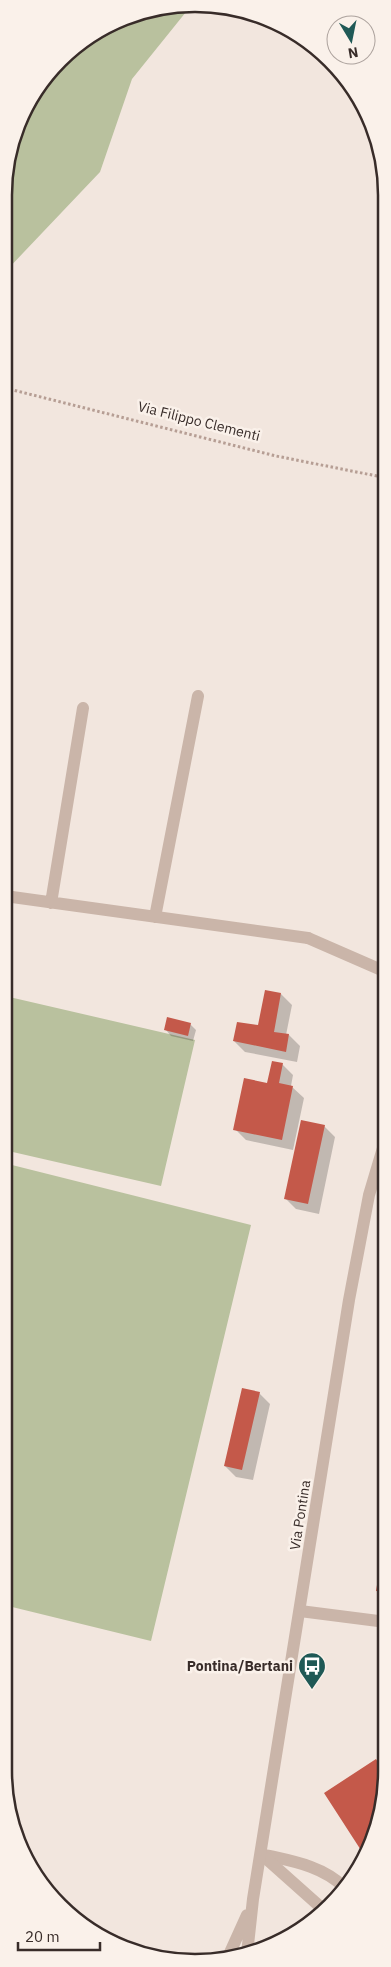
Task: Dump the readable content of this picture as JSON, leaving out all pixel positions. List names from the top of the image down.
{
  "streets": {
    "street": ["Via Pontina"],
    "path": ["Via Filippo Clementi"]
  },
  "places": {
    "bus stop": ["Pontina/Bertani"]
  },
  "scale_bar": "20 m",
  "north": "bottom"
}
